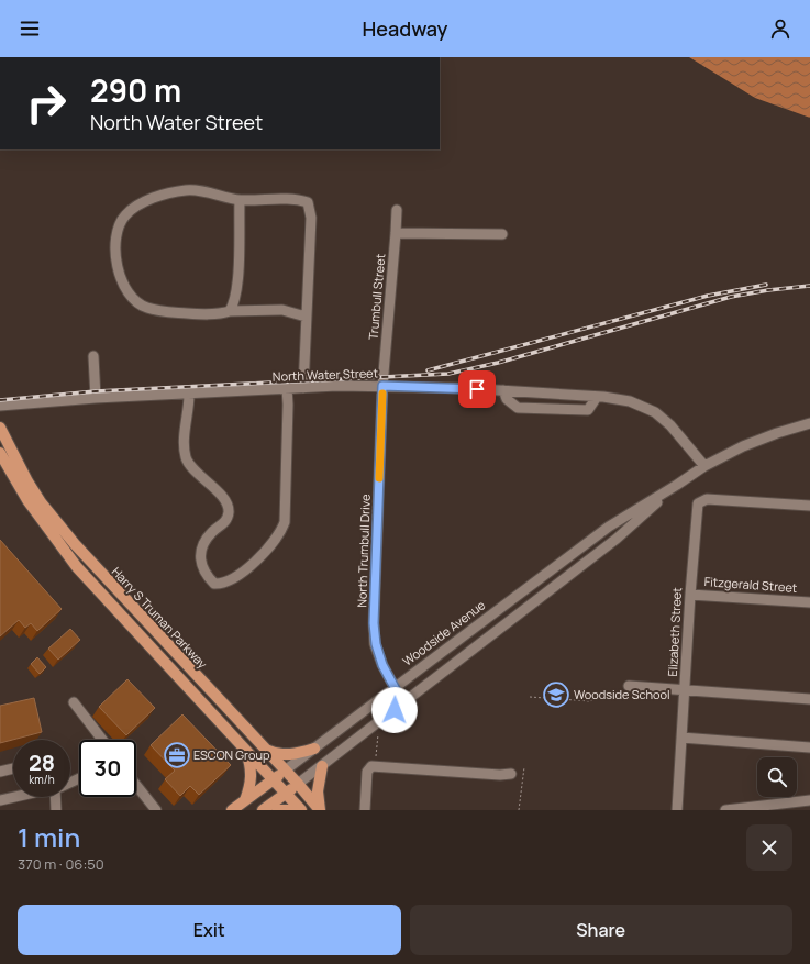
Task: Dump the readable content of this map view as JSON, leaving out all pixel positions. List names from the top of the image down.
{
  "streets": {
    "main road": ["Harry S Truman Parkway", "Woodside Avenue"],
    "street": [
      "Trumbull Street",
      "North Water Street",
      "North Trumbull Drive",
      "Fitzgerald Street",
      "Elizabeth Street"
    ]
  },
  "crossings": [
    ["Trumbull Street", "North Water Street"],
    ["Trumbull Street", "North Trumbull Drive"],
    ["North Water Street", "North Trumbull Drive"],
    ["North Water Street", "Woodside Avenue"],
    ["North Trumbull Drive", "Woodside Avenue"],
    ["Fitzgerald Street", "Elizabeth Street"],
    ["Harry S Truman Parkway", "Woodside Avenue"]
  ],
  "places": {
    "school or university": ["Woodside School"],
    "office": ["ESCON Group"]
  },
  "page": {
    "header": "Headway",
    "turn": ["290 m", "North Water Street"],
    "speed": "28 km/h",
    "limit": "30",
    "heading": ["1 min", "370 m · 06:50"],
    "buttons": ["Exit", "Share"]
  }
}
